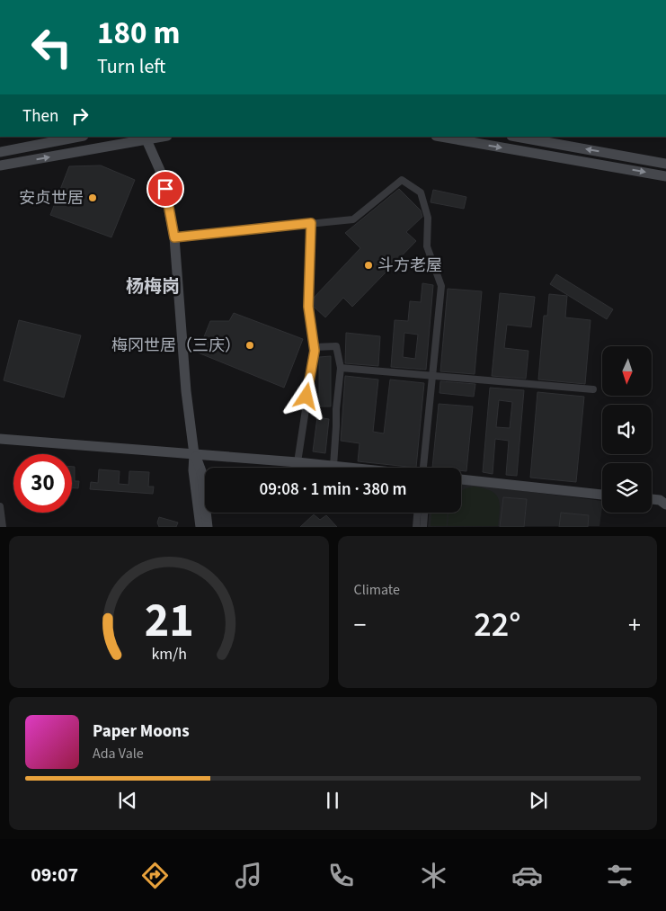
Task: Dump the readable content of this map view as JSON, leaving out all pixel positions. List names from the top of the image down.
{
  "districts": ["杨梅岗"],
  "places": ["安贞世居", "斗方老屋", "梅冈世居（三庆）"],
  "north": "bottom",
  "page": {
    "turn": ["180 m", "Turn left"],
    "then": "Then",
    "limit": "30",
    "trip": "09:08 · 1 min · 380 m",
    "tile": "Climate",
    "heat": ["−", "22°", "+"],
    "song": ["Paper Moons", "Ada Vale"],
    "tabs": "09:07",
    "gauge": ["21", "km/h"]
  }
}
